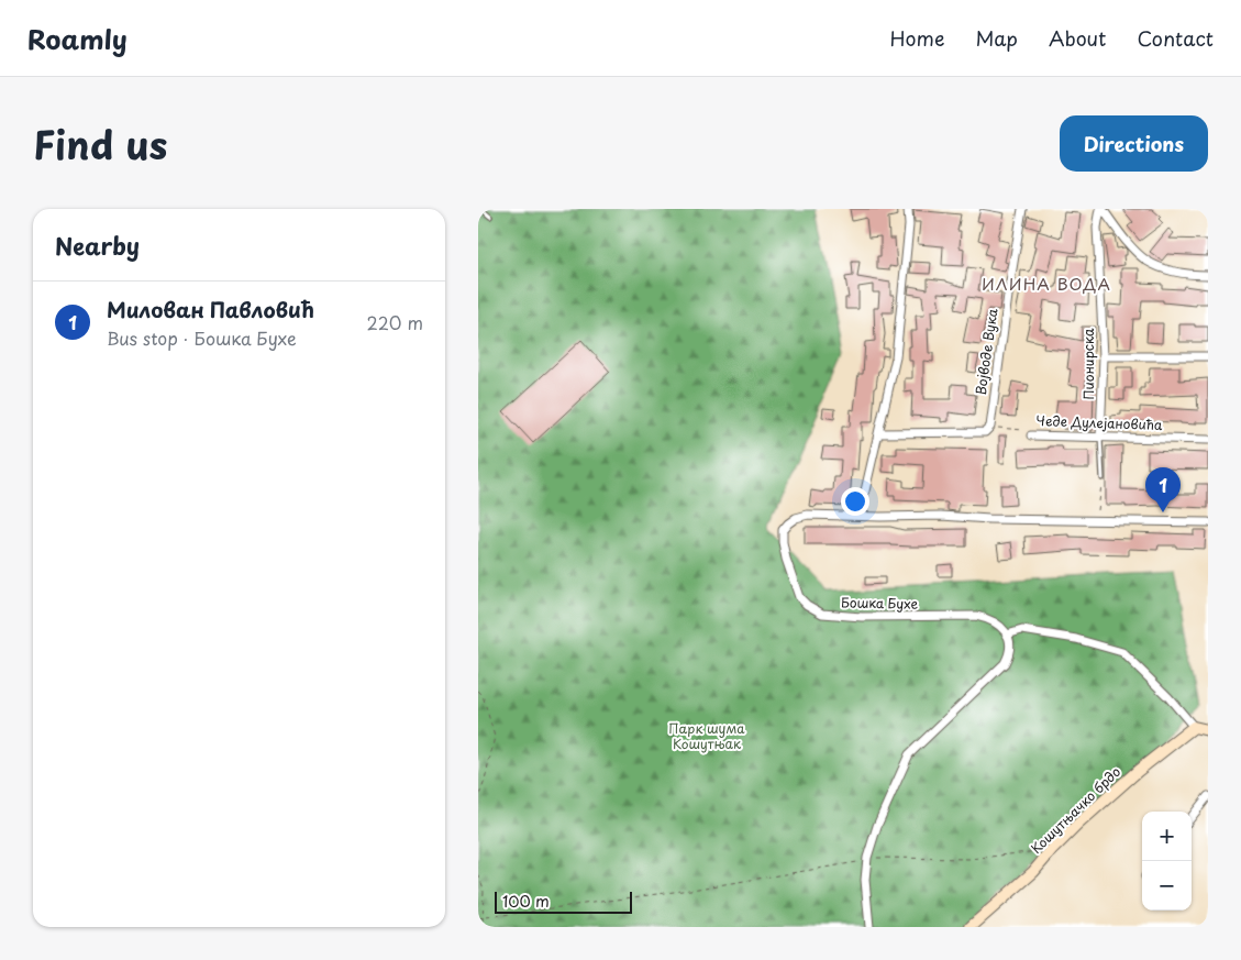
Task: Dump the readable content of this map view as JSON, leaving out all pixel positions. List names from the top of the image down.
{
  "streets": {
    "street": [
      "Војводе Вука",
      "Пионирска",
      "Чеде Дулејановића",
      "Бошка Бухе",
      "Кошутњачко брдо"
    ]
  },
  "crossings": [
    ["Војводе Вука", "Чеде Дулејановића"],
    ["Пионирска", "Чеде Дулејановића"]
  ],
  "districts": ["ИЛИНА ВОДА"],
  "parks": ["Парк шума Кошутњак"],
  "scale_bar": "100 m",
  "page": {
    "header": "Roamly",
    "nav": [
      "Home",
      "Map",
      "About",
      "Contact"
    ],
    "title": "Find us",
    "buttons": "Directions",
    "heading": "Nearby",
    "list": [
      {
        "mark": "1",
        "name": "Милован Павловић",
        "note": "Bus stop · Бошка Бухе",
        "value": "220 m"
      }
    ],
    "pins": "1",
    "map_buttons": ["+", "−"],
    "scale": "100 m"
  }
}
